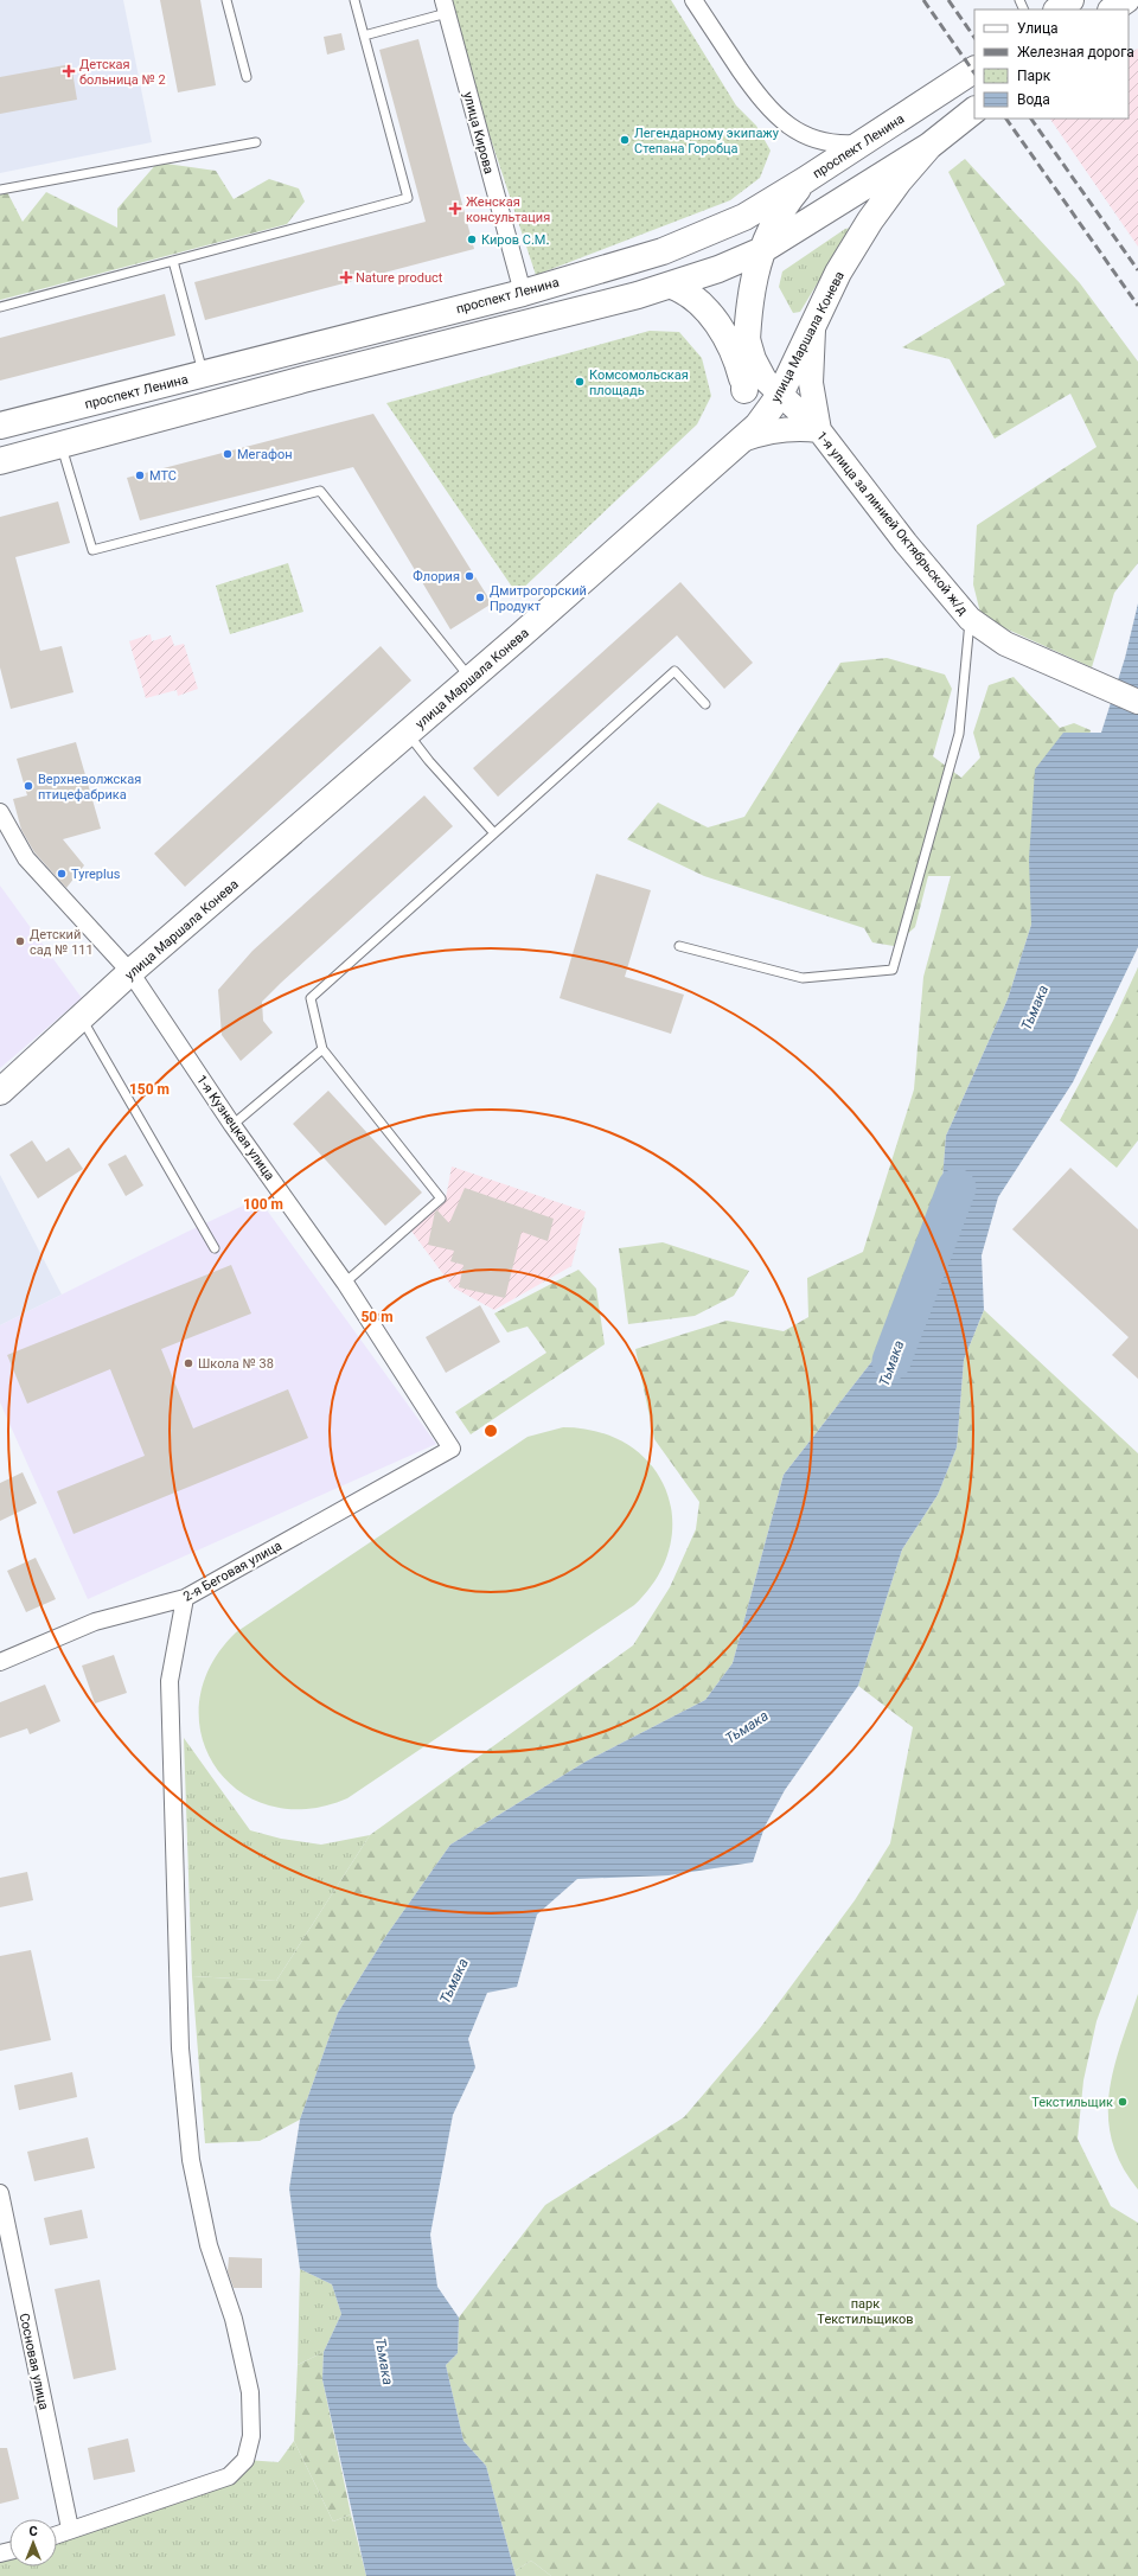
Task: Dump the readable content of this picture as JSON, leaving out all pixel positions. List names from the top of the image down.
{
  "streets": {
    "main road": ["проспект Ленина", "улица Маршала Конева", "1-я улица за линией Октябрьской ж/д"],
    "street": [
      "улица Кирова",
      "1-я Кузнецкая улица",
      "2-я Беговая улица",
      "Сосновая улица"
    ]
  },
  "crossings": [
    ["улица Кирова", "проспект Ленина"],
    ["улица Маршала Конева", "1-я улица за линией Октябрьской ж/д"],
    ["улица Маршала Конева", "1-я Кузнецкая улица"],
    ["1-я Кузнецкая улица", "2-я Беговая улица"]
  ],
  "water": ["Тьмака"],
  "parks": ["парк Текстильщиков"],
  "places": {
    "health": ["Детская больница № 2", "Женская консультация", "Nature product"],
    "other": [
      "Легендарному экипажу Степана Горобца",
      "Киров С.М.",
      "Комсомольская площадь",
      "Мегафон",
      "МТС",
      "Флория",
      "Дмитрогорский Продукт",
      "Верхневолжская птицефабрика",
      "Tyreplus",
      "Детский сад № 111",
      "Школа № 38",
      "Текстильщик"
    ]
  },
  "legend": [
    "Улица",
    "Железная дорога",
    "Парк",
    "Вода"
  ],
  "north": "top",
  "rings": ["150 m", "100 m", "50 m"]
}
